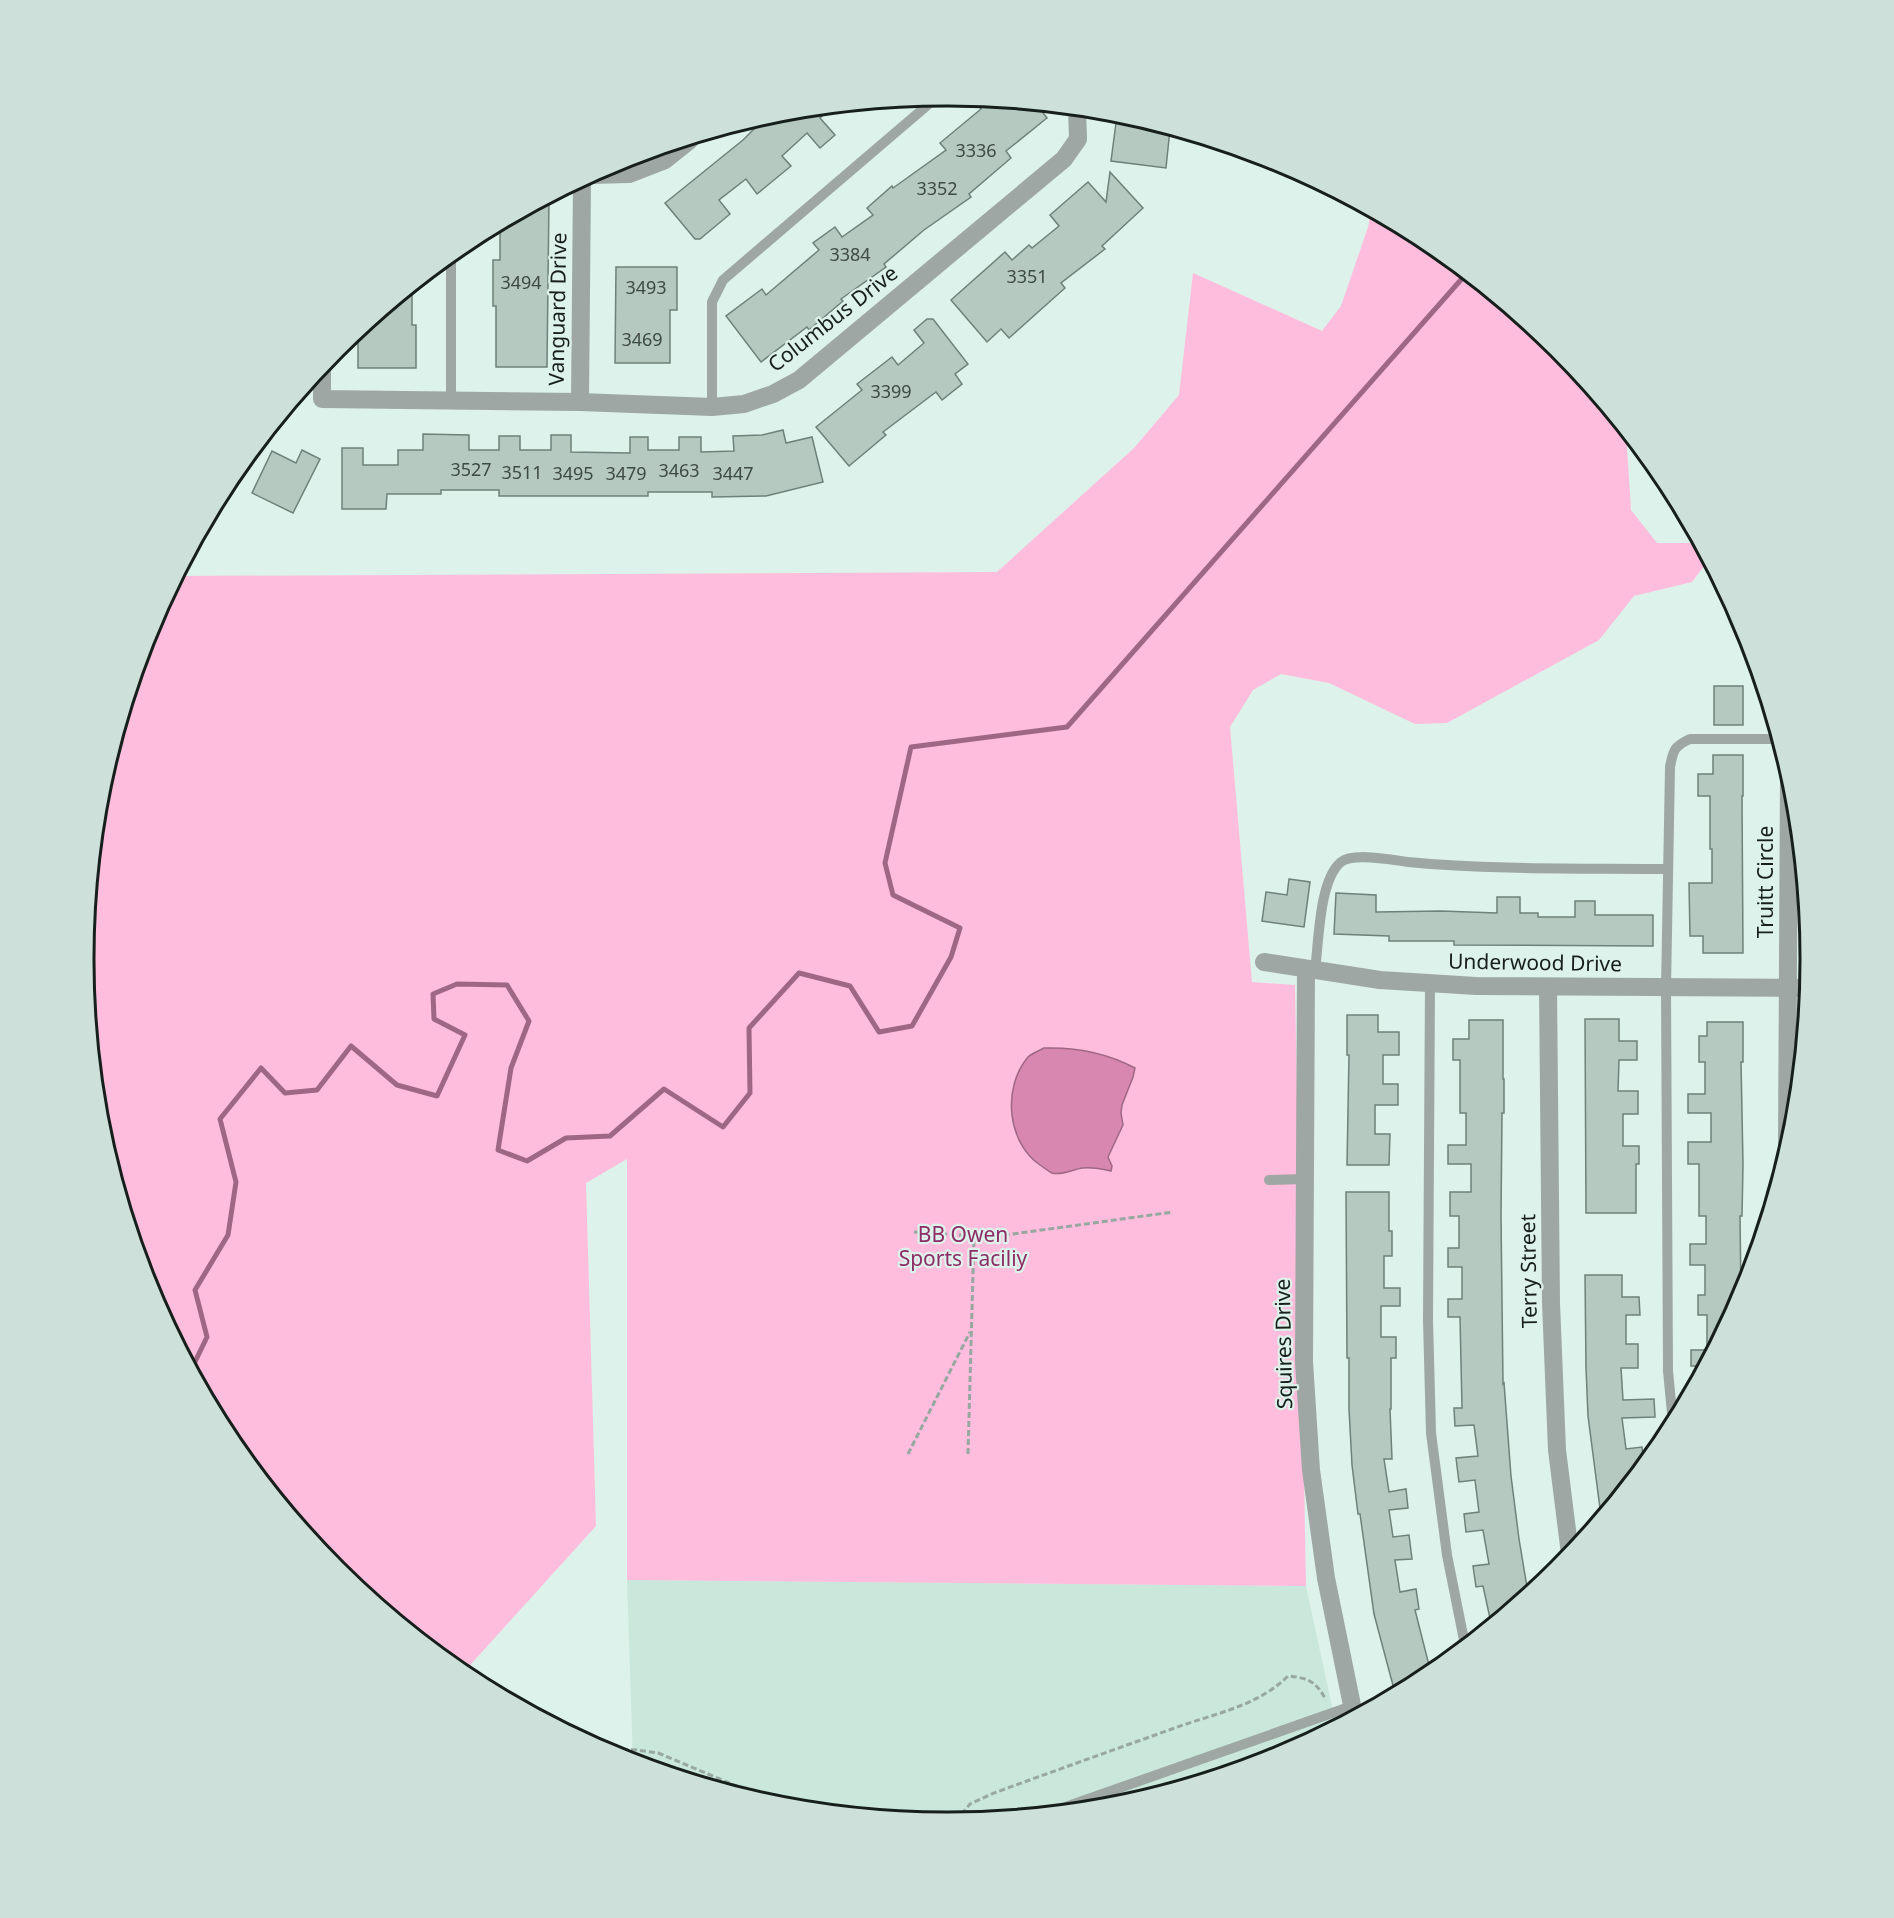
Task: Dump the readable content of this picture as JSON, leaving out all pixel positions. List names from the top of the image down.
{
  "streets": {
    "street": [
      "Vanguard Drive",
      "Columbus Drive",
      "Truitt Circle",
      "Underwood Drive",
      "Terry Street",
      "Squires Drive"
    ]
  },
  "crossings": [
    ["Vanguard Drive", "Columbus Drive"],
    ["Truitt Circle", "Underwood Drive"],
    ["Underwood Drive", "Terry Street"],
    ["Underwood Drive", "Squires Drive"]
  ],
  "parks": ["BB Owen Sports Faciliy"],
  "house_numbers": [
    "3336",
    "3352",
    "3384",
    "3351",
    "3494",
    "3493",
    "3469",
    "3399",
    "3527",
    "3463",
    "3511",
    "3495",
    "3479",
    "3447"
  ]
}
